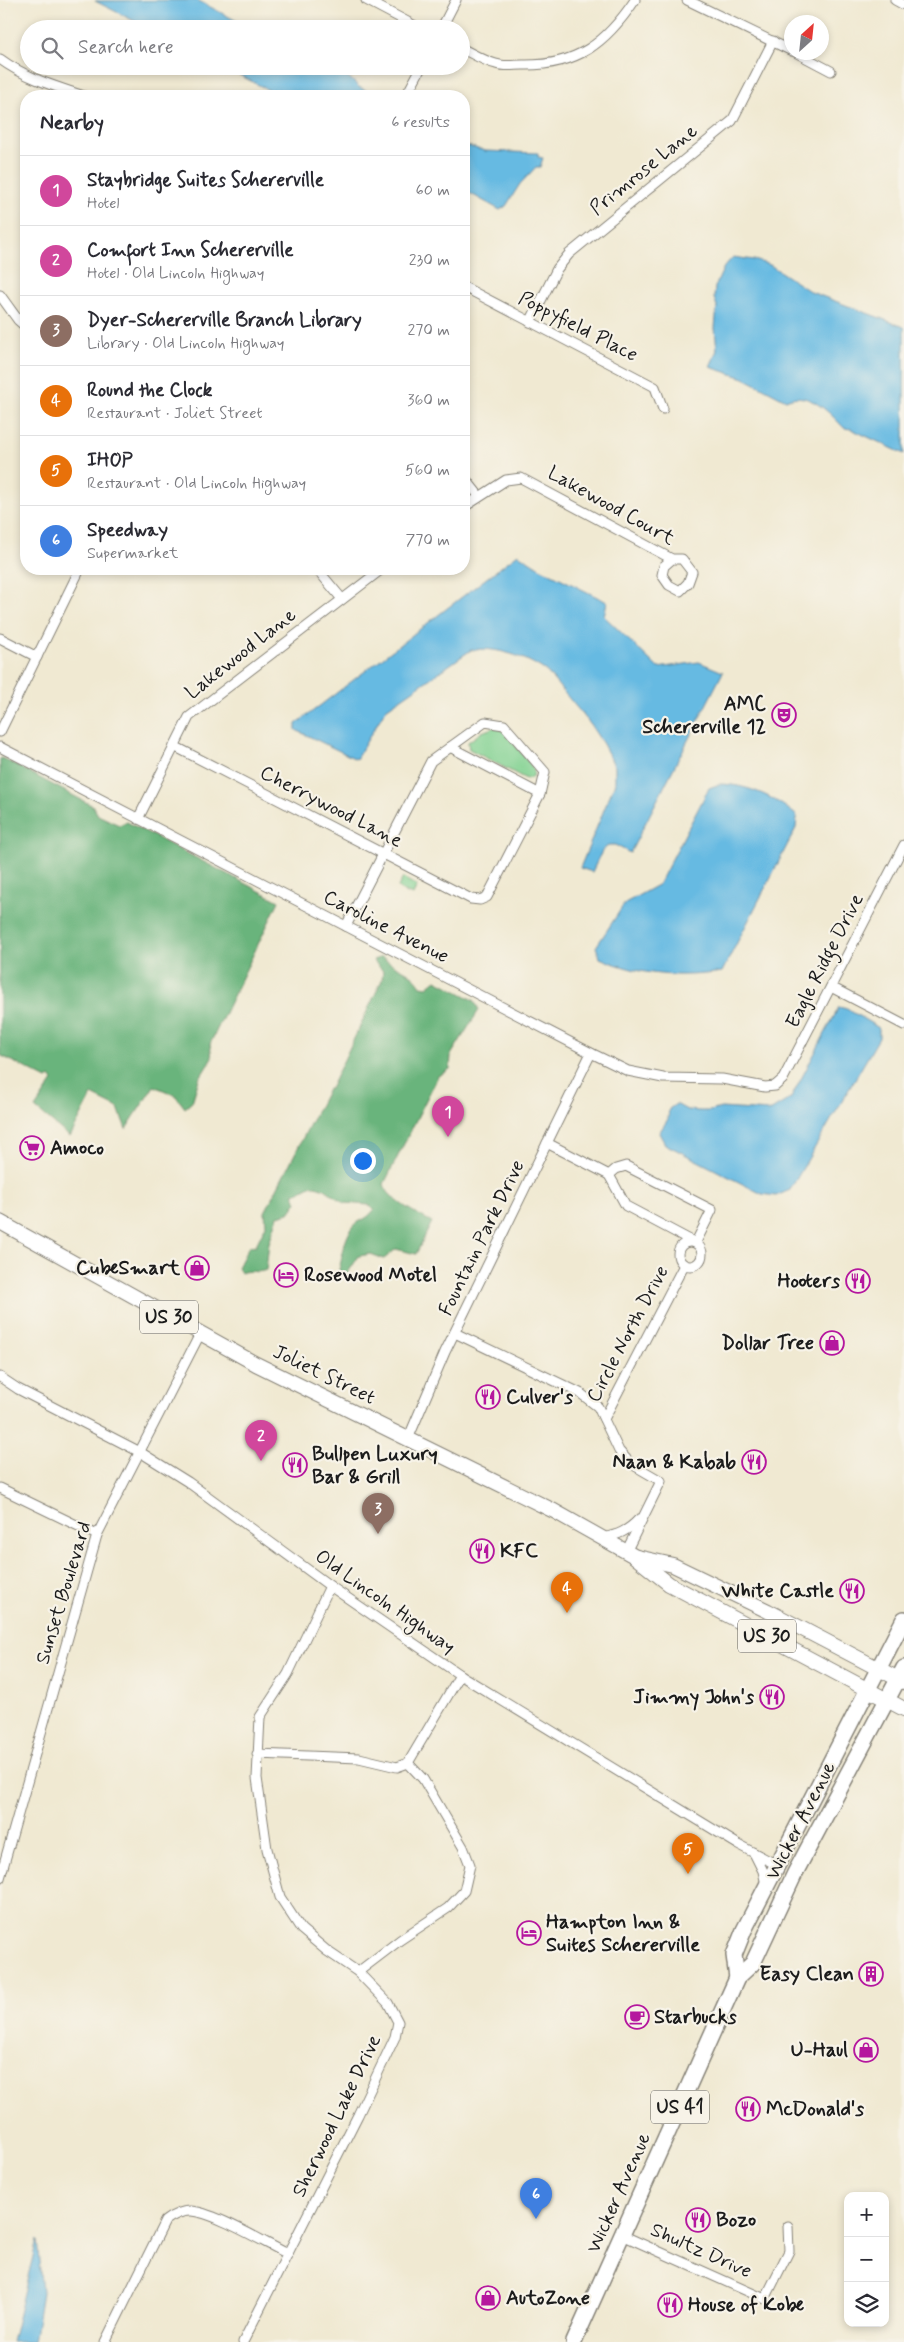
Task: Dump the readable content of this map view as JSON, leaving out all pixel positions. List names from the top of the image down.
{
  "streets": {
    "highway": ["Wicker Avenue", "US 41"],
    "main road": ["US 30", "Joliet Street"],
    "street": [
      "Primrose Lane",
      "Poppyfield Place",
      "Lakewood Court",
      "Lakewood Lane",
      "Cherrywood Lane",
      "Caroline Avenue",
      "Eagle Ridge Drive",
      "Fountain Park Drive",
      "Circle North Drive",
      "Sunset Boulevard",
      "Old Lincoln Highway",
      "Sherwood Lake Drive",
      "Shultz Drive"
    ]
  },
  "crossings": [
    ["Primrose Lane", "Poppyfield Place"],
    ["Lakewood Lane", "Cherrywood Lane"],
    ["Lakewood Lane", "Caroline Avenue"],
    ["Caroline Avenue", "Eagle Ridge Drive"],
    ["Caroline Avenue", "Fountain Park Drive"],
    ["Fountain Park Drive", "Joliet Street"],
    ["US 30", "Joliet Street"],
    ["US 30", "Wicker Avenue"],
    ["US 30", "US 41"],
    ["Joliet Street", "Sunset Boulevard"],
    ["Sunset Boulevard", "Old Lincoln Highway"],
    ["Old Lincoln Highway", "Wicker Avenue"],
    ["Old Lincoln Highway", "Sherwood Lake Drive"],
    ["Wicker Avenue", "US 41"],
    ["Wicker Avenue", "Shultz Drive"]
  ],
  "places": {
    "theatre": ["AMC Schererville 12"],
    "supermarket": ["Amoco"],
    "shop": [
      "CubeSmart",
      "Dollar Tree",
      "U-Haul",
      "AutoZone"
    ],
    "hotel": ["Rosewood Motel", "Hampton Inn & Suites Schererville"],
    "restaurant": [
      "Hooters",
      "Culver's",
      "Naan & Kabab",
      "Bullpen Luxury Bar & Grill",
      "KFC",
      "White Castle",
      "Jimmy John's",
      "McDonald's",
      "Bozo",
      "House of Kobe"
    ],
    "building": ["Easy Clean"],
    "cafe": ["Starbucks"]
  },
  "north": "top right",
  "page": {
    "search": "Search here",
    "heading": ["Nearby", "6 results"],
    "list": [
      {
        "mark": "1",
        "name": "Staybridge Suites Schererville",
        "note": "Hotel",
        "value": "60 m"
      },
      {
        "mark": "2",
        "name": "Comfort Inn Schererville",
        "note": "Hotel · Old Lincoln Highway",
        "value": "230 m"
      },
      {
        "mark": "3",
        "name": "Dyer-Schererville Branch Library",
        "note": "Library · Old Lincoln Highway",
        "value": "270 m"
      },
      {
        "mark": "4",
        "name": "Round the Clock",
        "note": "Restaurant · Joliet Street",
        "value": "360 m"
      },
      {
        "mark": "5",
        "name": "IHOP",
        "note": "Restaurant · Old Lincoln Highway",
        "value": "560 m"
      },
      {
        "mark": "6",
        "name": "Speedway",
        "note": "Supermarket",
        "value": "770 m"
      }
    ],
    "pins": [
      "1",
      "2",
      "3",
      "4",
      "5",
      "6"
    ],
    "map_buttons": ["+", "−"]
  }
}
